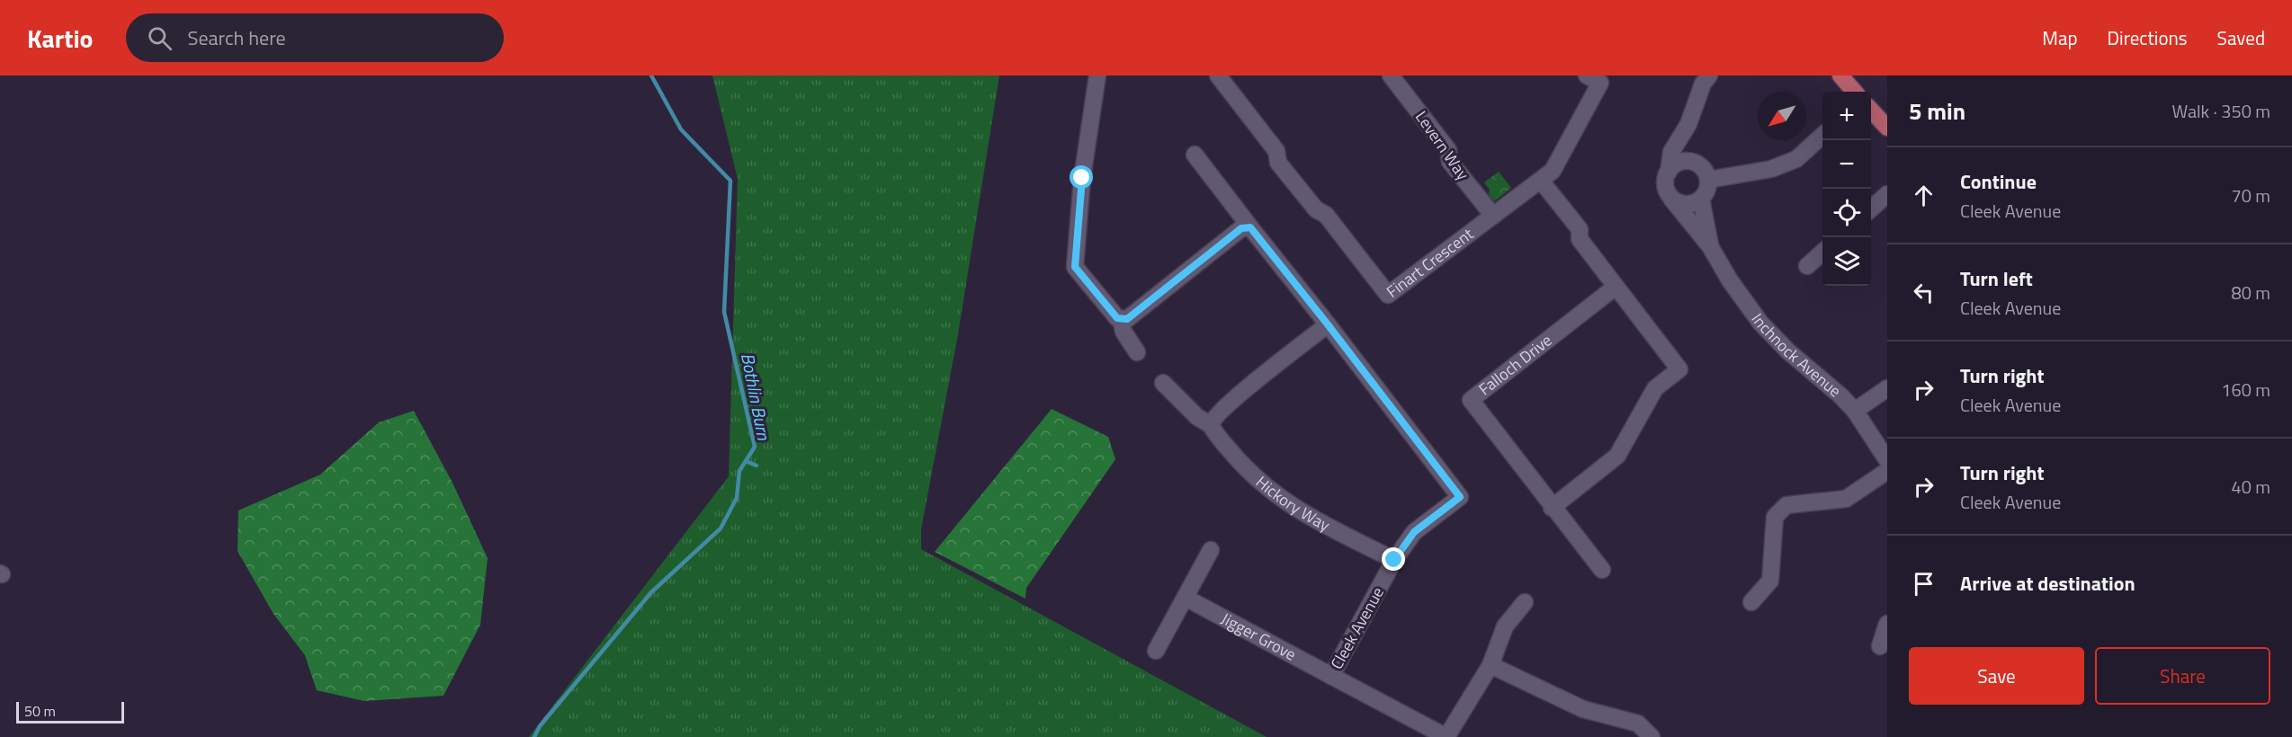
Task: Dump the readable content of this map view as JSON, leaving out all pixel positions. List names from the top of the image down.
{
  "streets": {
    "street": [
      "Levern Way",
      "Finart Crescent",
      "Inchnock Avenue",
      "Falloch Drive",
      "Hickory Way",
      "Cleek Avenue",
      "Jigger Grove"
    ]
  },
  "crossings": [
    ["Levern Way", "Finart Crescent"],
    ["Hickory Way", "Cleek Avenue"],
    ["Cleek Avenue", "Jigger Grove"]
  ],
  "water": ["Bothlin Burn"],
  "scale_bar": "50 m",
  "north": "bottom left",
  "page": {
    "header": "Kartio",
    "search": "Search here",
    "nav": ["Map", "Directions", "Saved"],
    "heading": ["5 min", "Walk · 350 m"],
    "map_buttons": ["+", "−"],
    "list": [
      ["Continue", "Cleek Avenue", "70 m"],
      ["Turn left", "Cleek Avenue", "80 m"],
      ["Turn right", "Cleek Avenue", "160 m"],
      ["Turn right", "Cleek Avenue", "40 m"],
      "Arrive at destination"
    ],
    "buttons": ["Save", "Share"],
    "scale": "50 m"
  }
}
